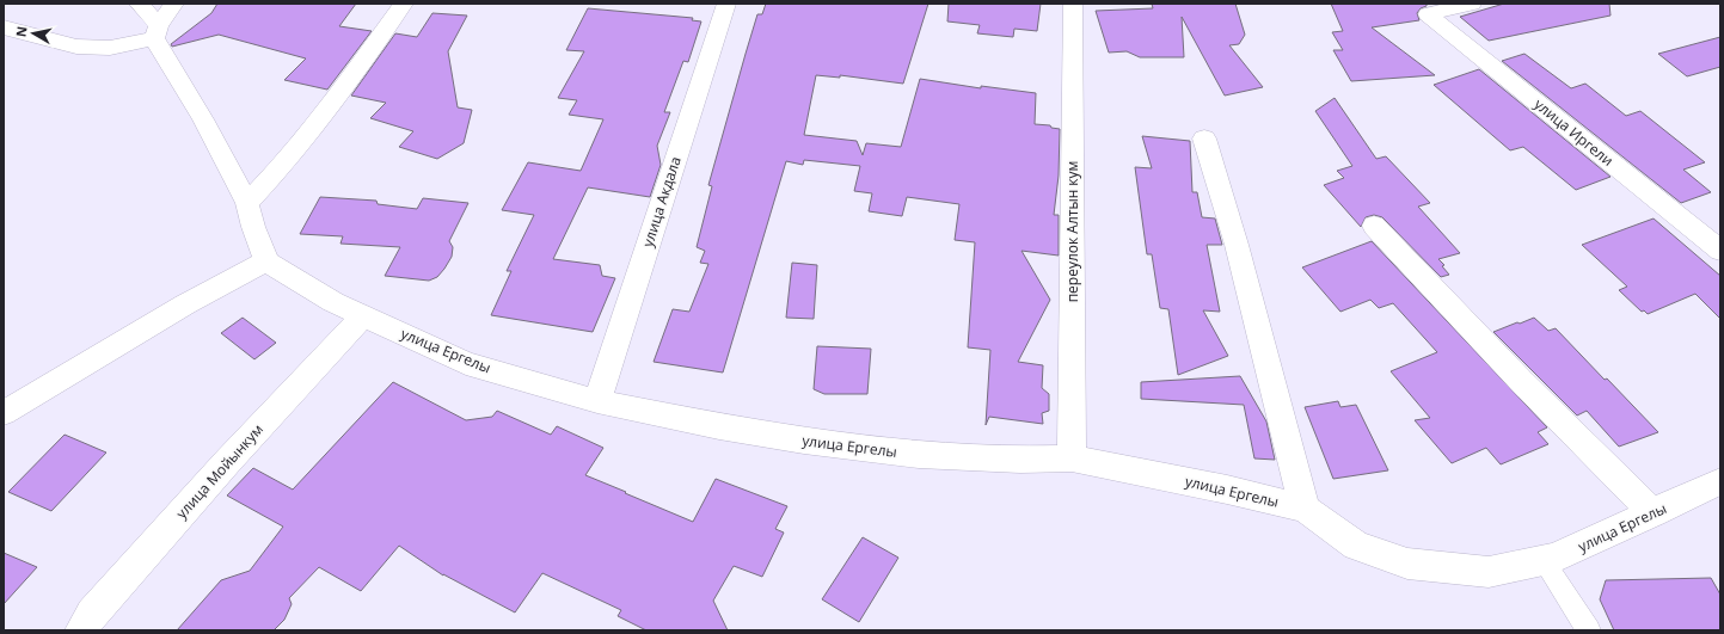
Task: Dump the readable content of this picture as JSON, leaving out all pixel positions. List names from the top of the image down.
{
  "streets": {
    "street": [
      "улица Иргели",
      "улица Акдала",
      "переулок Алтын кум",
      "улица Ергелы",
      "улица Мойынкум"
    ]
  },
  "crossings": [
    ["улица Акдала", "улица Ергелы"],
    ["переулок Алтын кум", "улица Ергелы"],
    ["улица Ергелы", "улица Мойынкум"]
  ],
  "north": "left"
}
